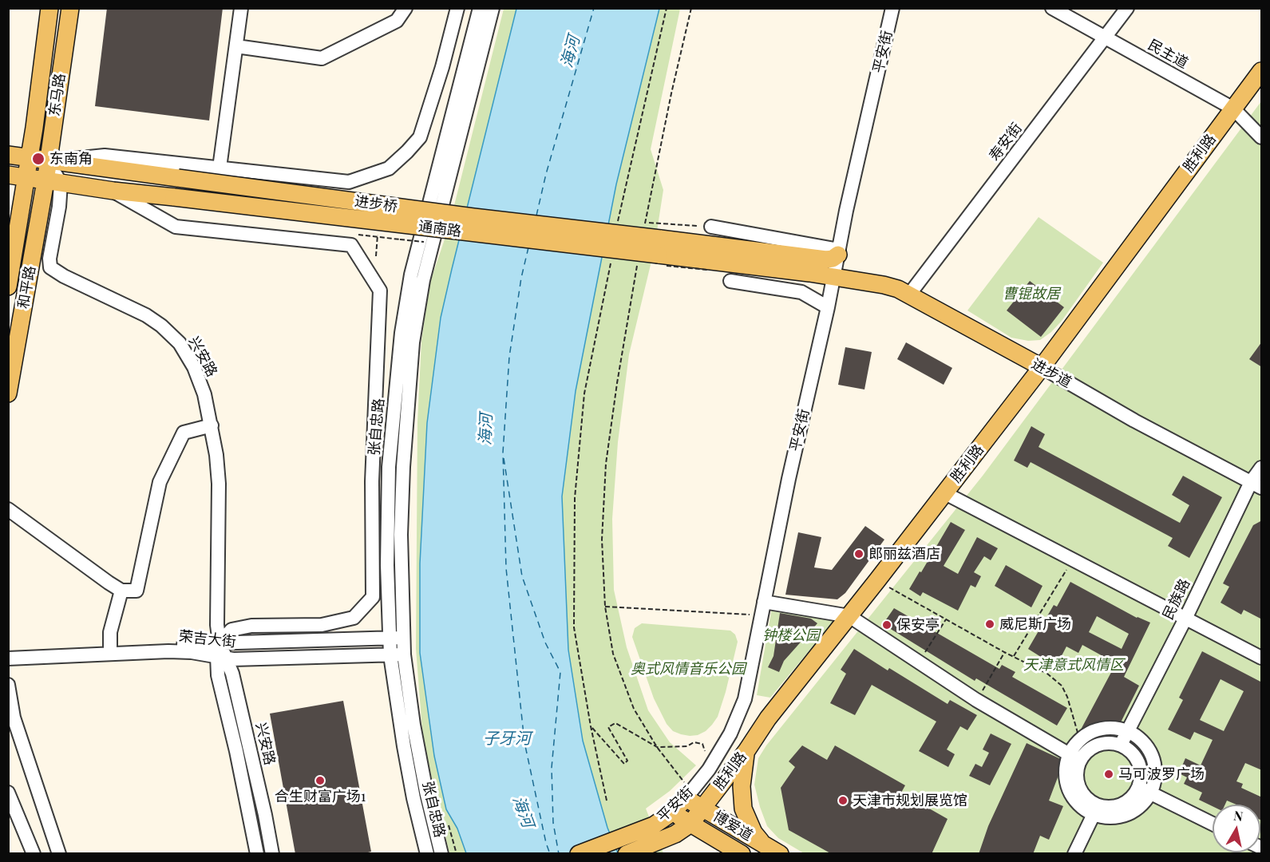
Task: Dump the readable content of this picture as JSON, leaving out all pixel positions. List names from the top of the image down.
{
  "streets": {
    "main road": [
      "平安街",
      "东马路",
      "胜利路",
      "进步桥",
      "通南路",
      "和平路",
      "进步道",
      "博爱道"
    ],
    "street": [
      "民主道",
      "寿安街",
      "兴安路",
      "张自忠路",
      "民族路",
      "荣吉大街"
    ]
  },
  "crossings": [
    ["平安街", "胜利路"],
    ["平安街", "通南路"],
    ["平安街", "进步道"],
    ["平安街", "博爱道"],
    ["民主道", "寿安街"],
    ["民主道", "胜利路"],
    ["东马路", "进步桥"],
    ["东马路", "通南路"],
    ["东马路", "和平路"],
    ["东马路", "兴安路"],
    ["寿安街", "进步道"],
    ["胜利路", "进步道"],
    ["胜利路", "博爱道"],
    ["进步桥", "通南路"],
    ["通南路", "和平路"],
    ["通南路", "兴安路"],
    ["通南路", "进步道"],
    ["和平路", "兴安路"],
    ["兴安路", "张自忠路"],
    ["兴安路", "荣吉大街"],
    ["进步道", "民族路"],
    ["张自忠路", "荣吉大街"]
  ],
  "water": ["海河", "子牙河"],
  "parks": [
    "曹锟故居",
    "钟楼公园",
    "天津意式风情区",
    "奥式风情音乐公园"
  ],
  "places": [
    "东南角",
    "郎丽兹酒店",
    "威尼斯广场",
    "保安亭",
    "马可波罗广场",
    "合生财富广场1",
    "天津市规划展览馆"
  ],
  "north": "top"
}
